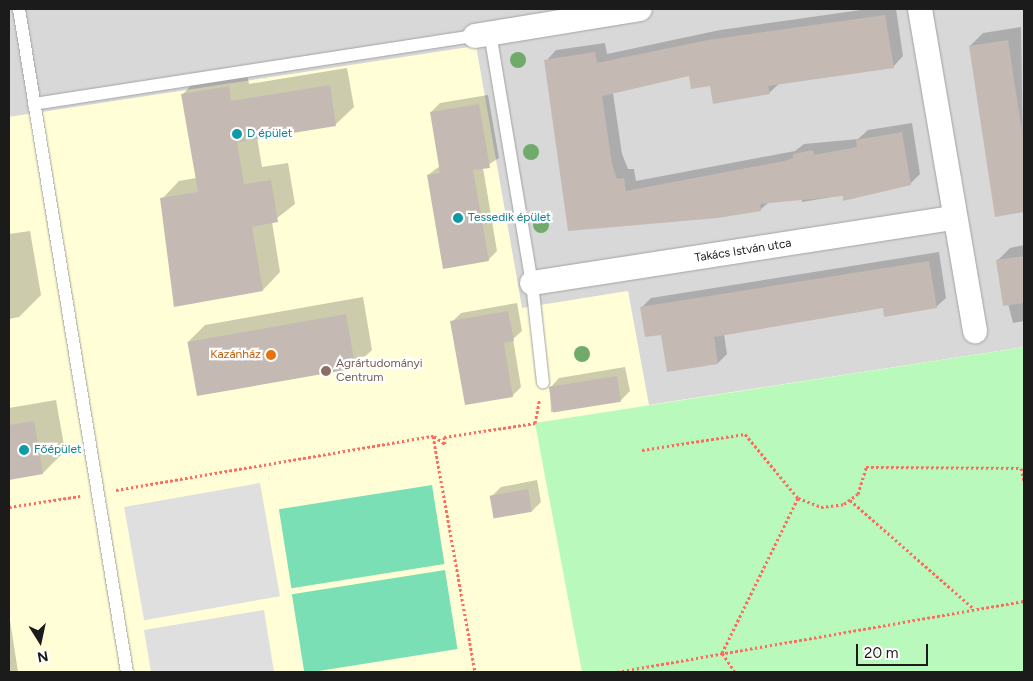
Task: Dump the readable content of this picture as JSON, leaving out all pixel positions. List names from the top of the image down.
{
  "streets": {
    "street": ["Takács István utca"]
  },
  "places": [
    "D épület",
    "Tessedik épület",
    "Kazánház",
    "Agrártudományi Centrum",
    "Főépület"
  ],
  "scale_bar": "20 m",
  "north": "bottom"
}
